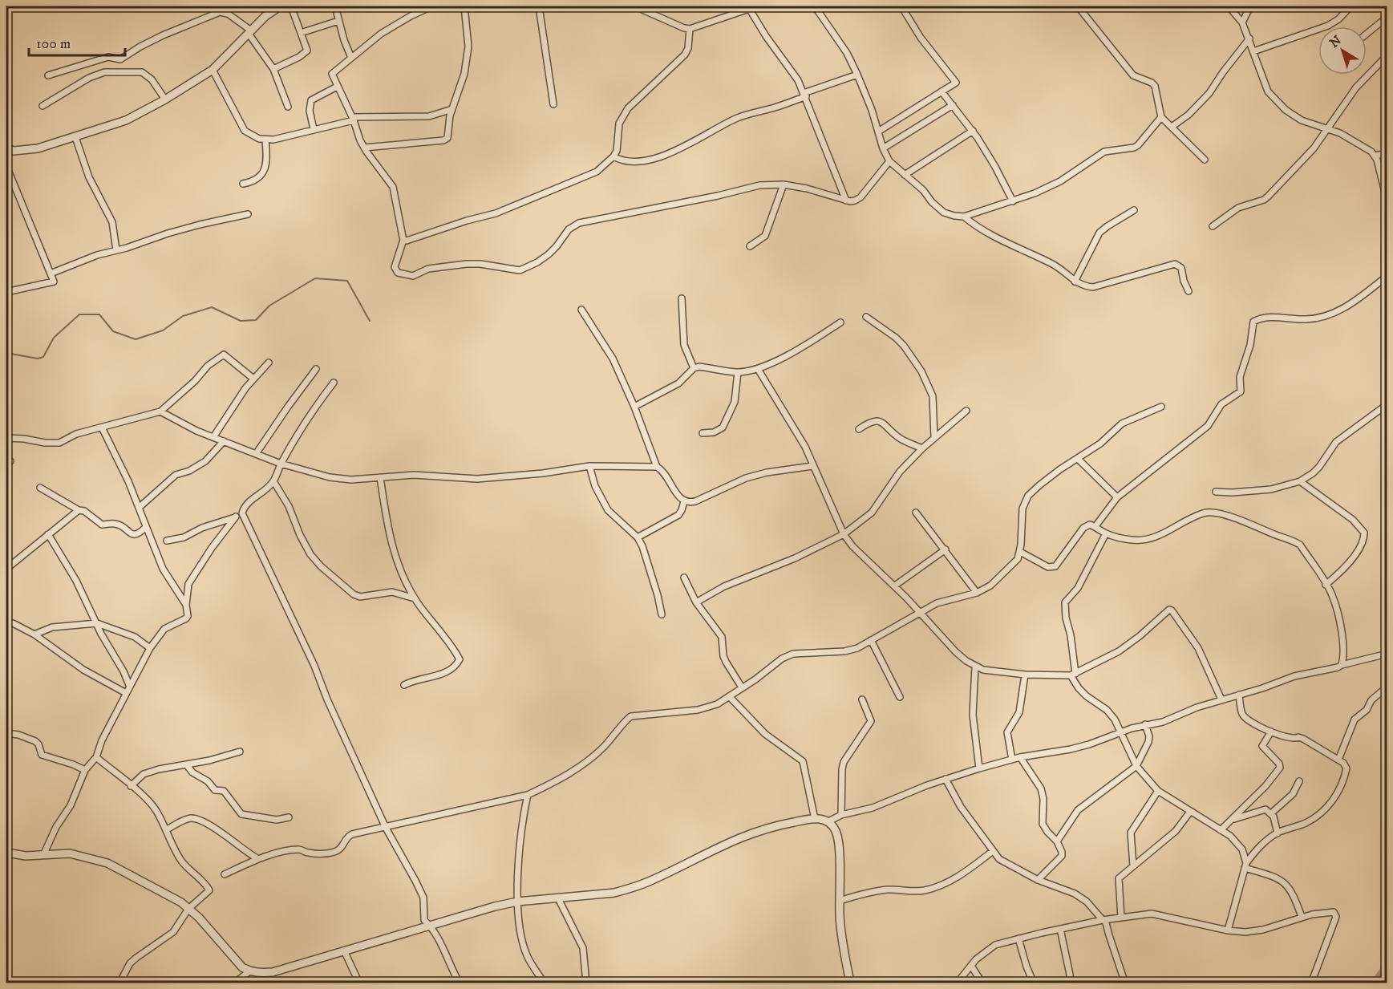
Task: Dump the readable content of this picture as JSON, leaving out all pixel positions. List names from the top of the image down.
{
  "scale_bar": "100 m",
  "north": "top left"
}
